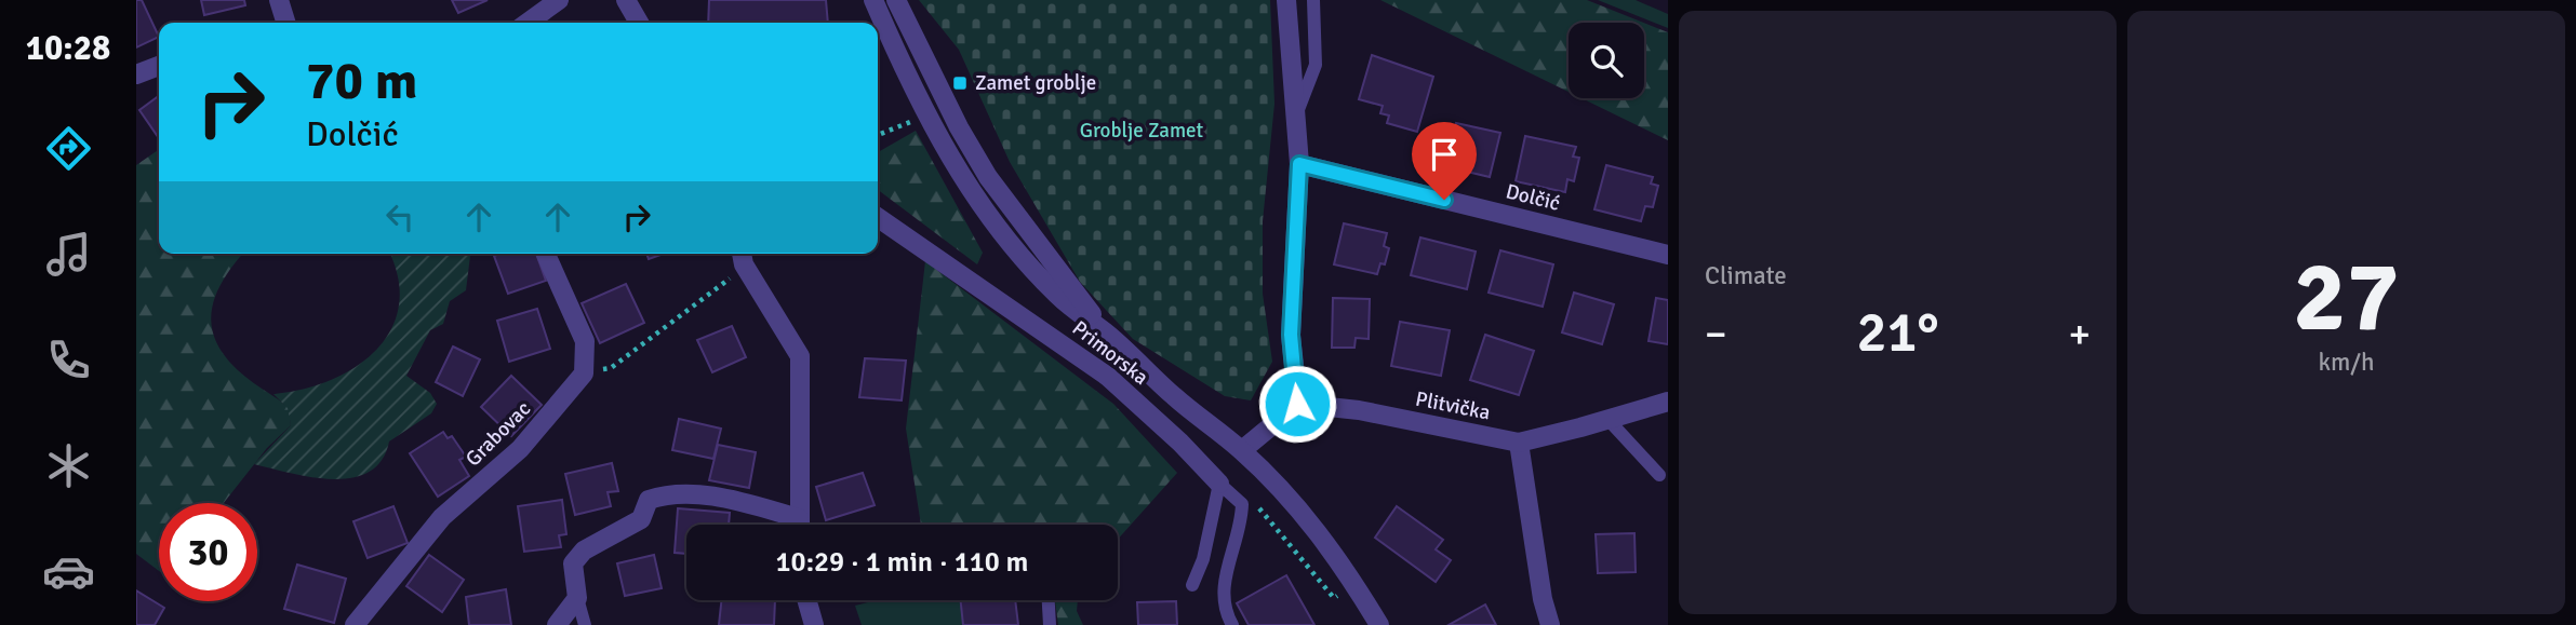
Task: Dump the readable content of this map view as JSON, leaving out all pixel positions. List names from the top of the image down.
{
  "streets": {
    "street": [
      "Dolčić",
      "Primorska",
      "Plitvička",
      "Grabovac"
    ]
  },
  "parks": ["Groblje Zamet"],
  "places": {
    "transit": ["Zamet groblje"]
  },
  "page": {
    "tabs": "10:28",
    "tile": [
      "Climate",
      ["27", "km/h"]
    ],
    "turn": ["70 m", "Dolčić"],
    "heat": ["−", "21°", "+"],
    "limit": "30",
    "trip": "10:29 · 1 min · 110 m"
  }
}
